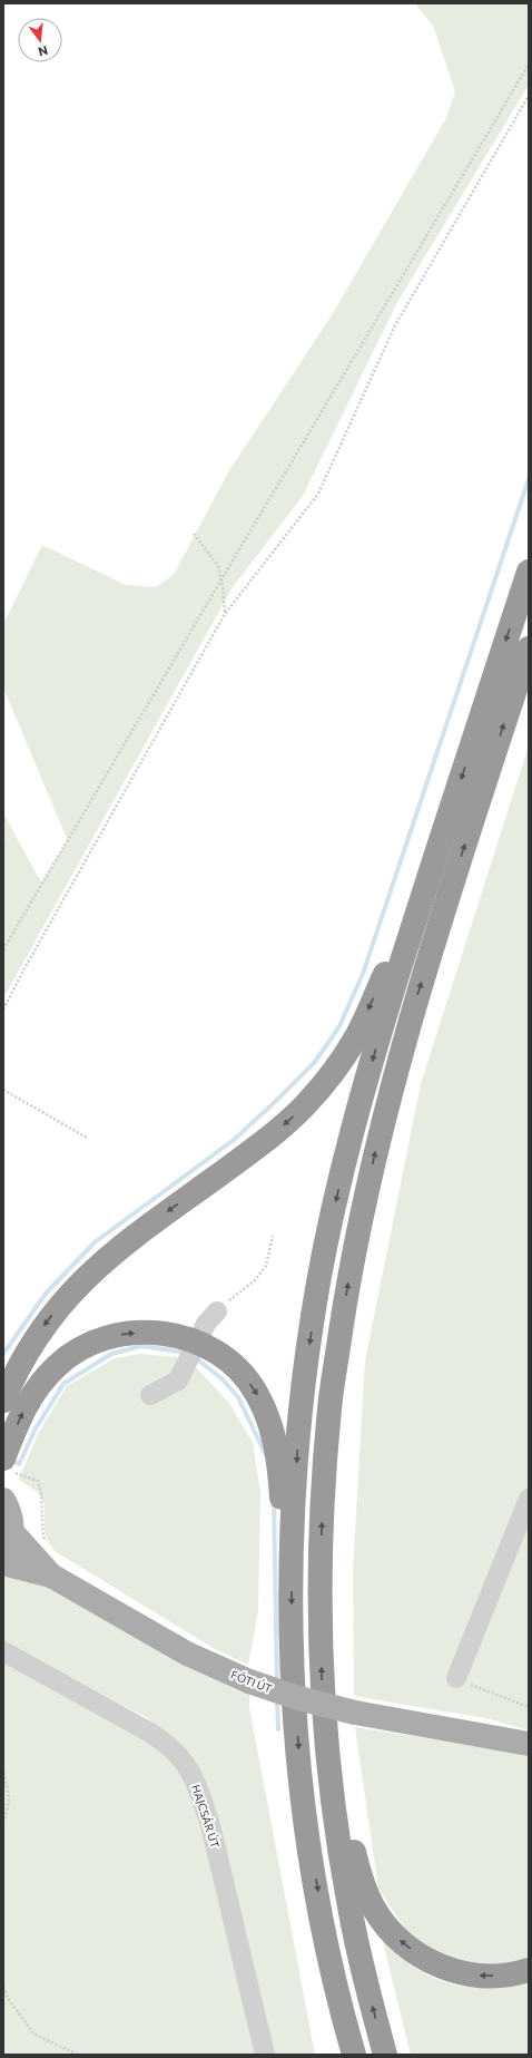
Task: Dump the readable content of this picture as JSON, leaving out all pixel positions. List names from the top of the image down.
{
  "streets": {
    "main road": ["FÓTI ÚT"],
    "street": ["HAJCSÁR ÚT"]
  },
  "north": "bottom"
}
